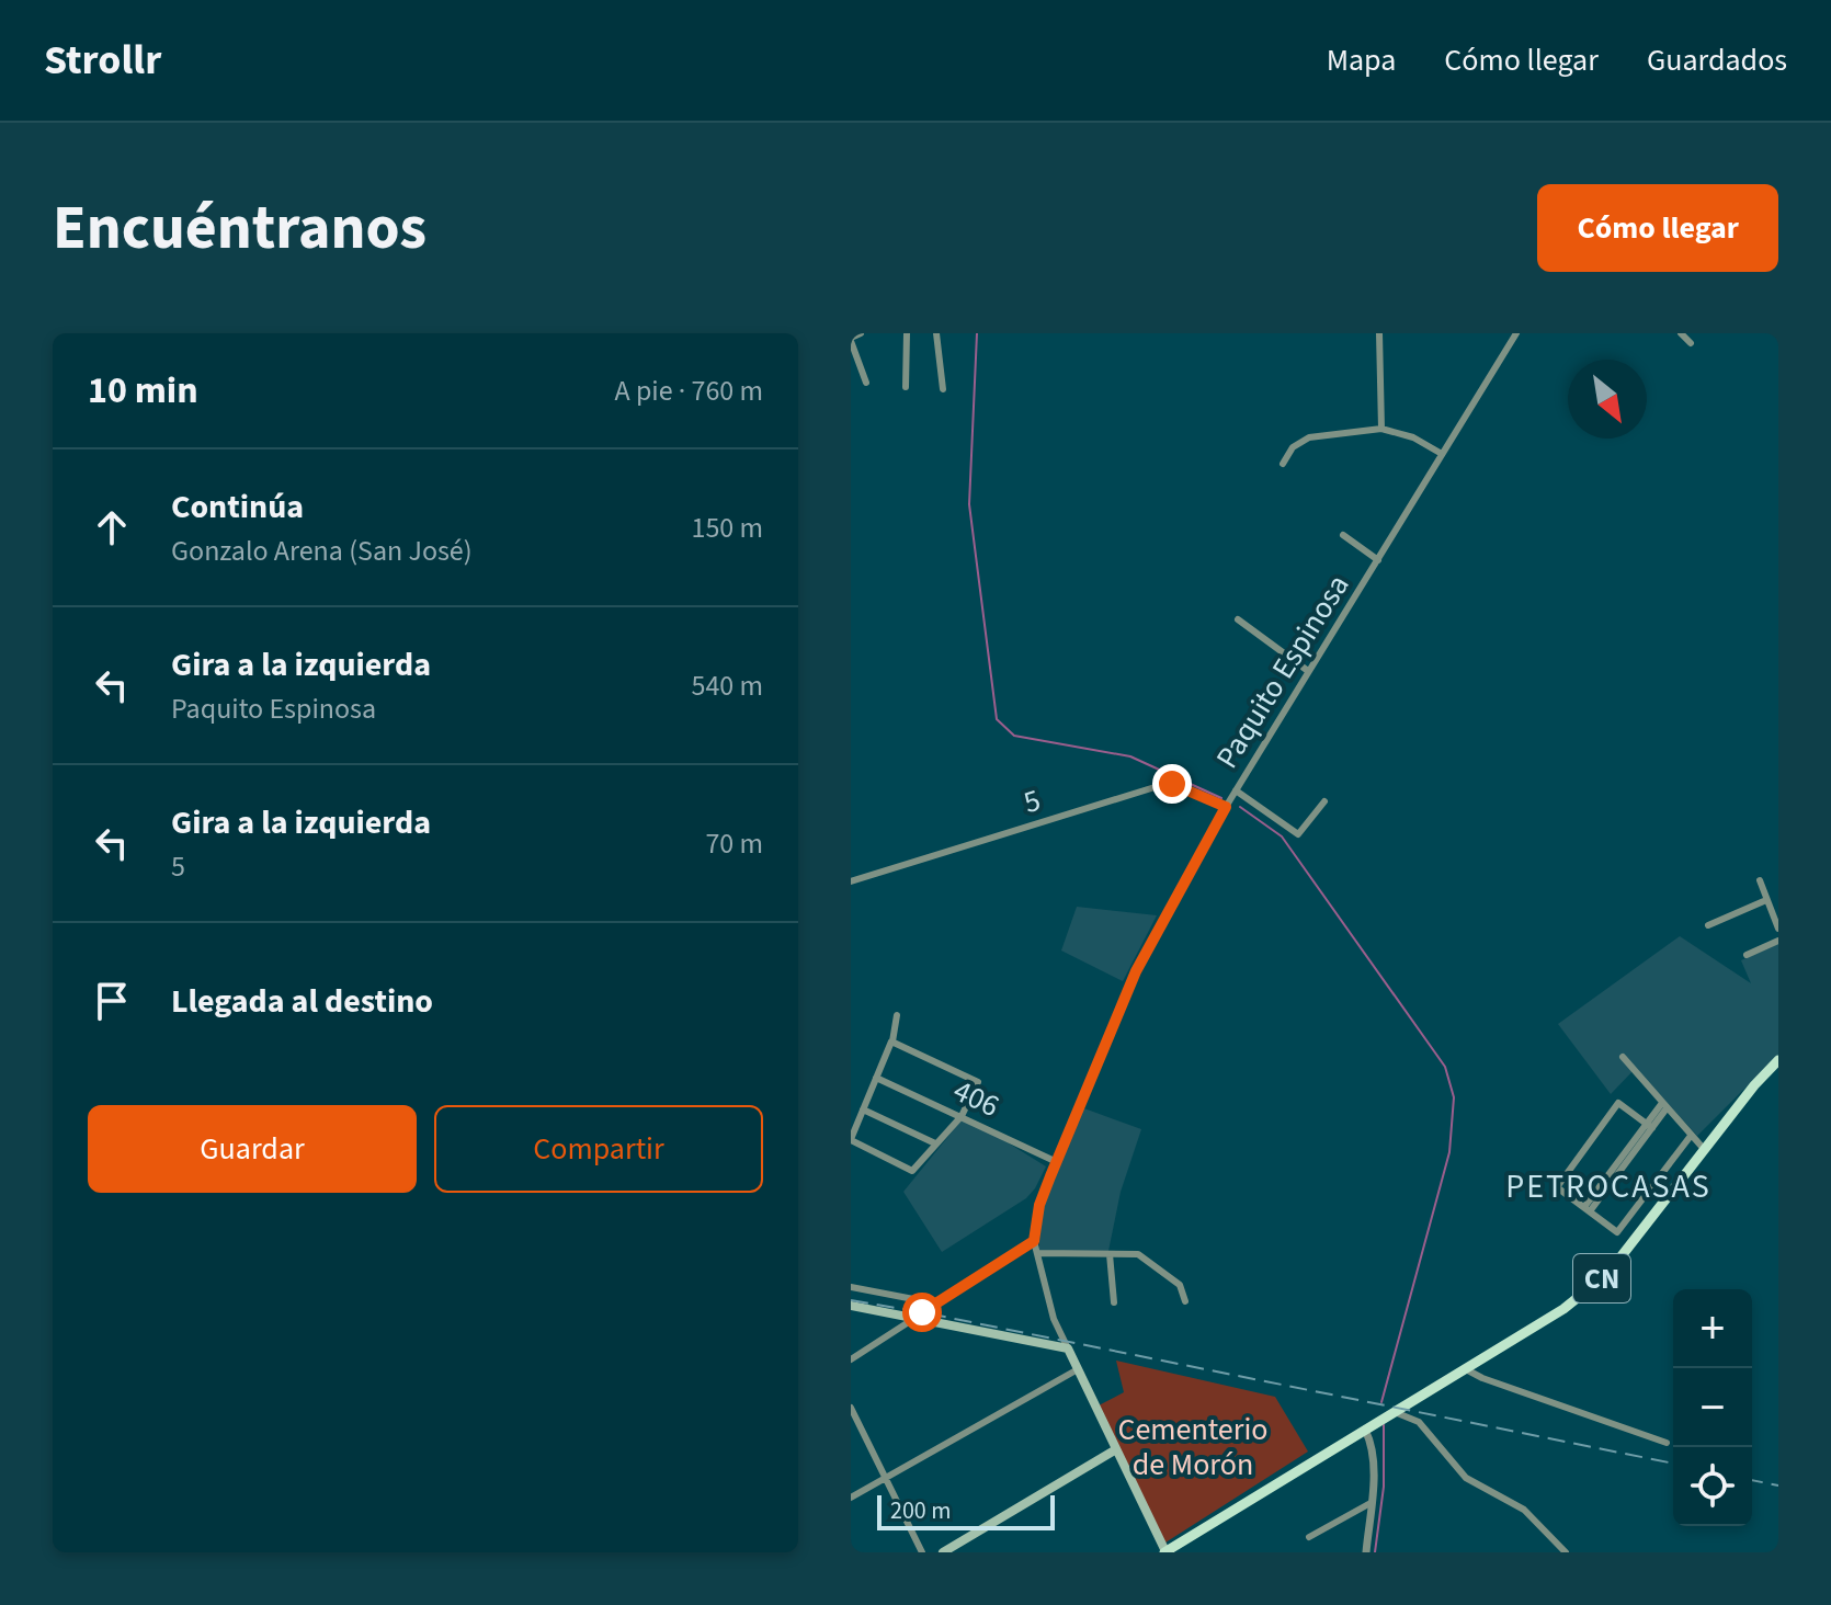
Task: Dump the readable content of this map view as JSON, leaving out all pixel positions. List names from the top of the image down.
{
  "streets": {
    "main road": ["CN"],
    "street": ["Paquito Espinosa", "5", "406"]
  },
  "crossings": [
    ["Paquito Espinosa", "5"],
    ["Paquito Espinosa", "406"]
  ],
  "districts": ["PETROCASAS"],
  "parks": ["Cementerio de Morón"],
  "scale_bar": "200 m",
  "north": "bottom right",
  "page": {
    "header": "Strollr",
    "nav": ["Mapa", "Cómo llegar", "Guardados"],
    "buttons": [
      "Cómo llegar",
      ["Guardar", "Compartir"]
    ],
    "title": "Encuéntranos",
    "heading": ["10 min", "A pie · 760 m"],
    "list": [
      ["Continúa", "Gonzalo Arena (San José)", "150 m"],
      ["Gira a la izquierda", "Paquito Espinosa", "540 m"],
      ["Gira a la izquierda", "5", "70 m"],
      "Llegada al destino"
    ],
    "map_buttons": ["+", "−"],
    "scale": "200 m"
  }
}
